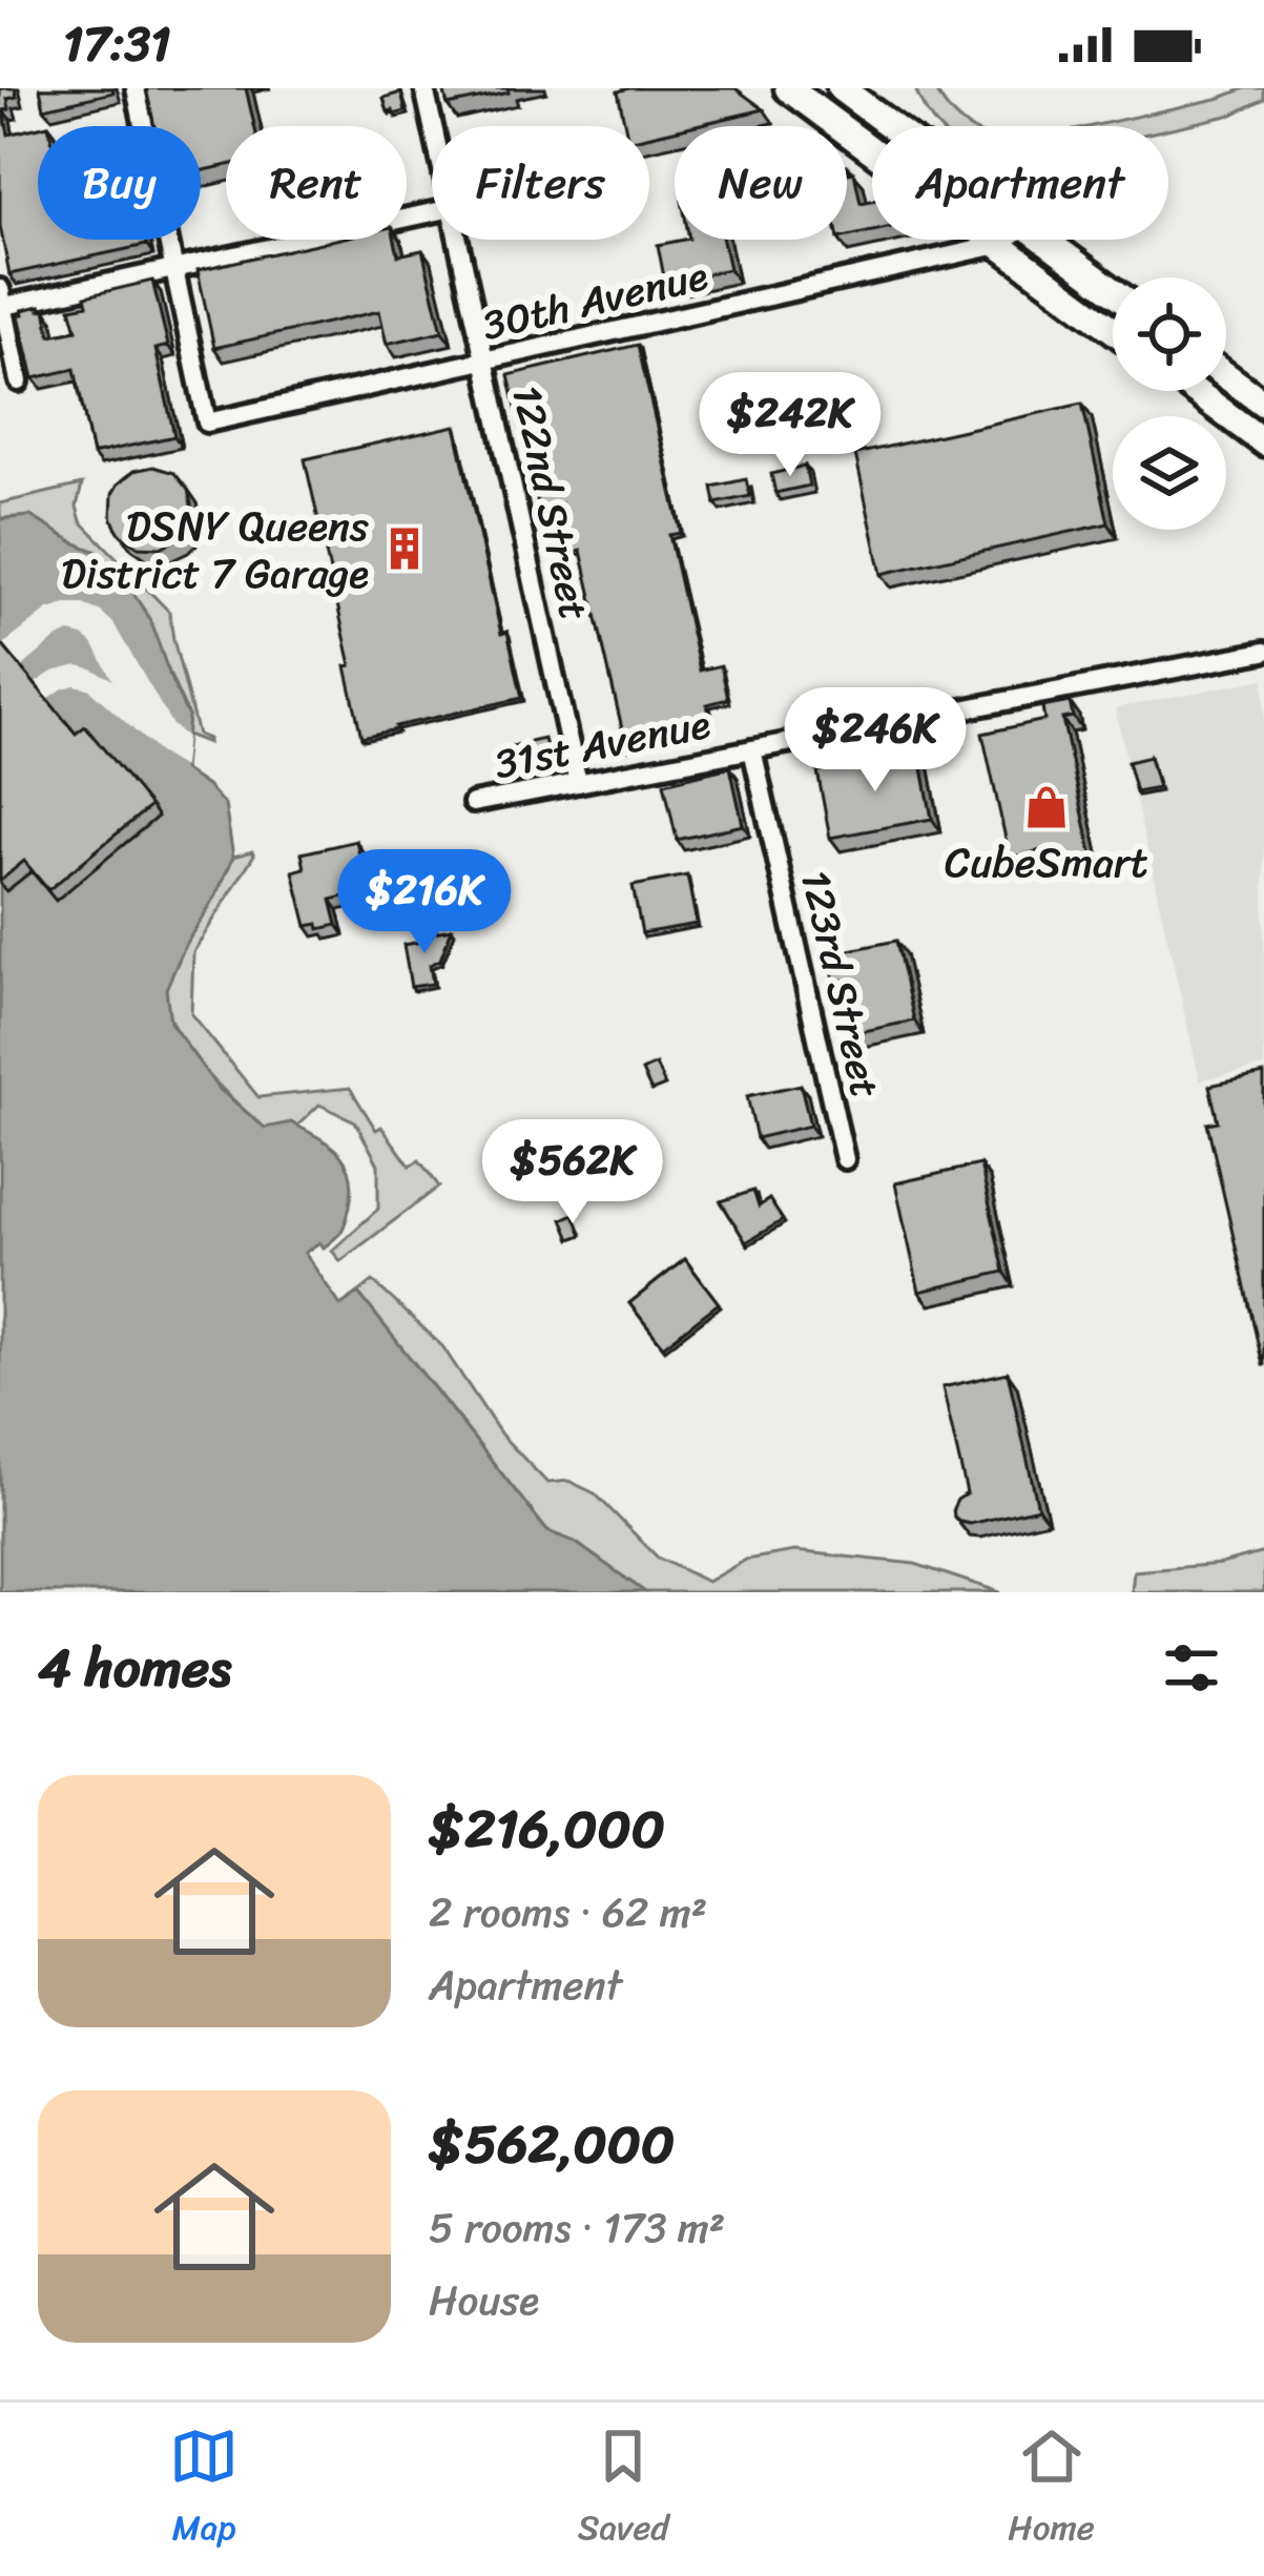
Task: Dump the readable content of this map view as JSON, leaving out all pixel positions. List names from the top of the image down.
{
  "streets": {
    "street": [
      "30th Avenue",
      "122nd Street",
      "31st Avenue",
      "123rd Street"
    ]
  },
  "crossings": [
    ["30th Avenue", "122nd Street"],
    ["122nd Street", "31st Avenue"],
    ["31st Avenue", "123rd Street"]
  ],
  "places": {
    "building": ["DSNY Queens District 7 Garage"],
    "shop": ["CubeSmart"]
  },
  "page": {
    "status": "17:31",
    "chip": [
      "Buy",
      "Rent",
      "Filters",
      "New",
      "Apartment"
    ],
    "price": [
      "$242K",
      "$246K",
      "$216K",
      "$562K"
    ],
    "heading": "4 homes",
    "list": [
      {
        "name": "$216,000",
        "note": "2 rooms · 62 m² · Apartment"
      },
      {
        "name": "$562,000",
        "note": "5 rooms · 173 m² · House"
      }
    ],
    "tabs": ["Map", "Saved", "Home"]
  }
}
